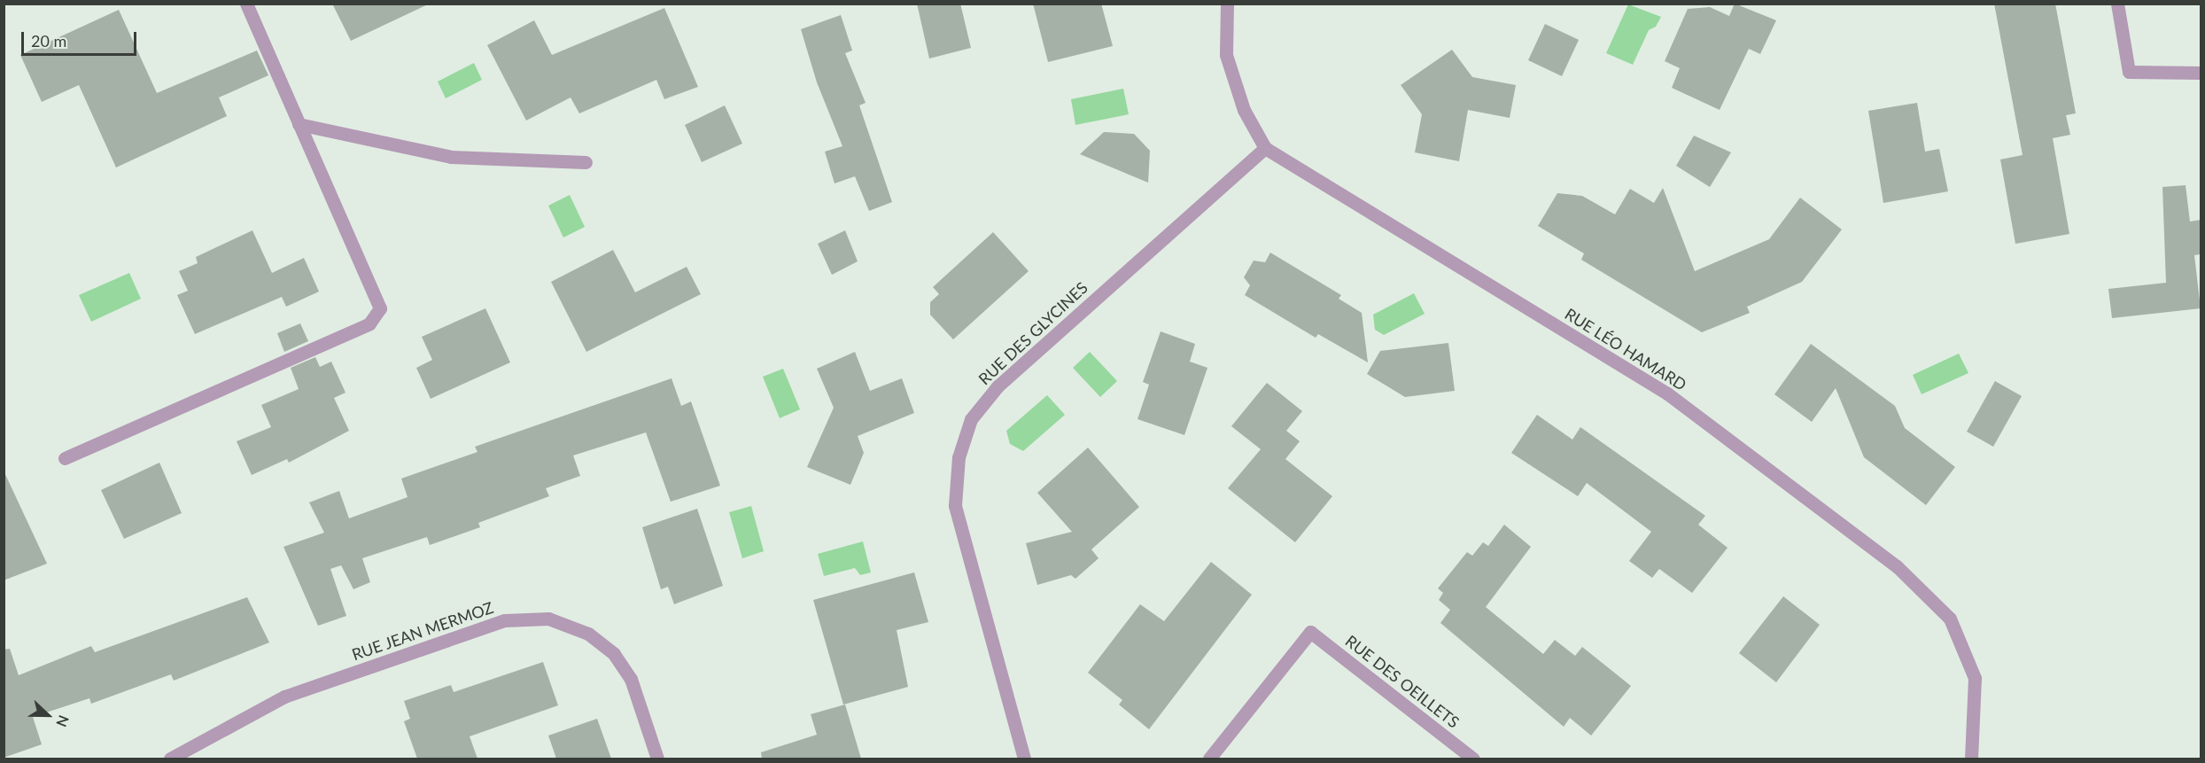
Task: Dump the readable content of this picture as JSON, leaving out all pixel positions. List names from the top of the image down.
{
  "streets": {
    "street": [
      "RUE DES GLYCINES",
      "RUE LÉO HAMARD",
      "RUE JEAN MERMOZ",
      "RUE DES OEILLETS"
    ]
  },
  "crossings": [
    ["RUE DES GLYCINES", "RUE LÉO HAMARD"]
  ],
  "scale_bar": "20 m",
  "north": "right"
}
